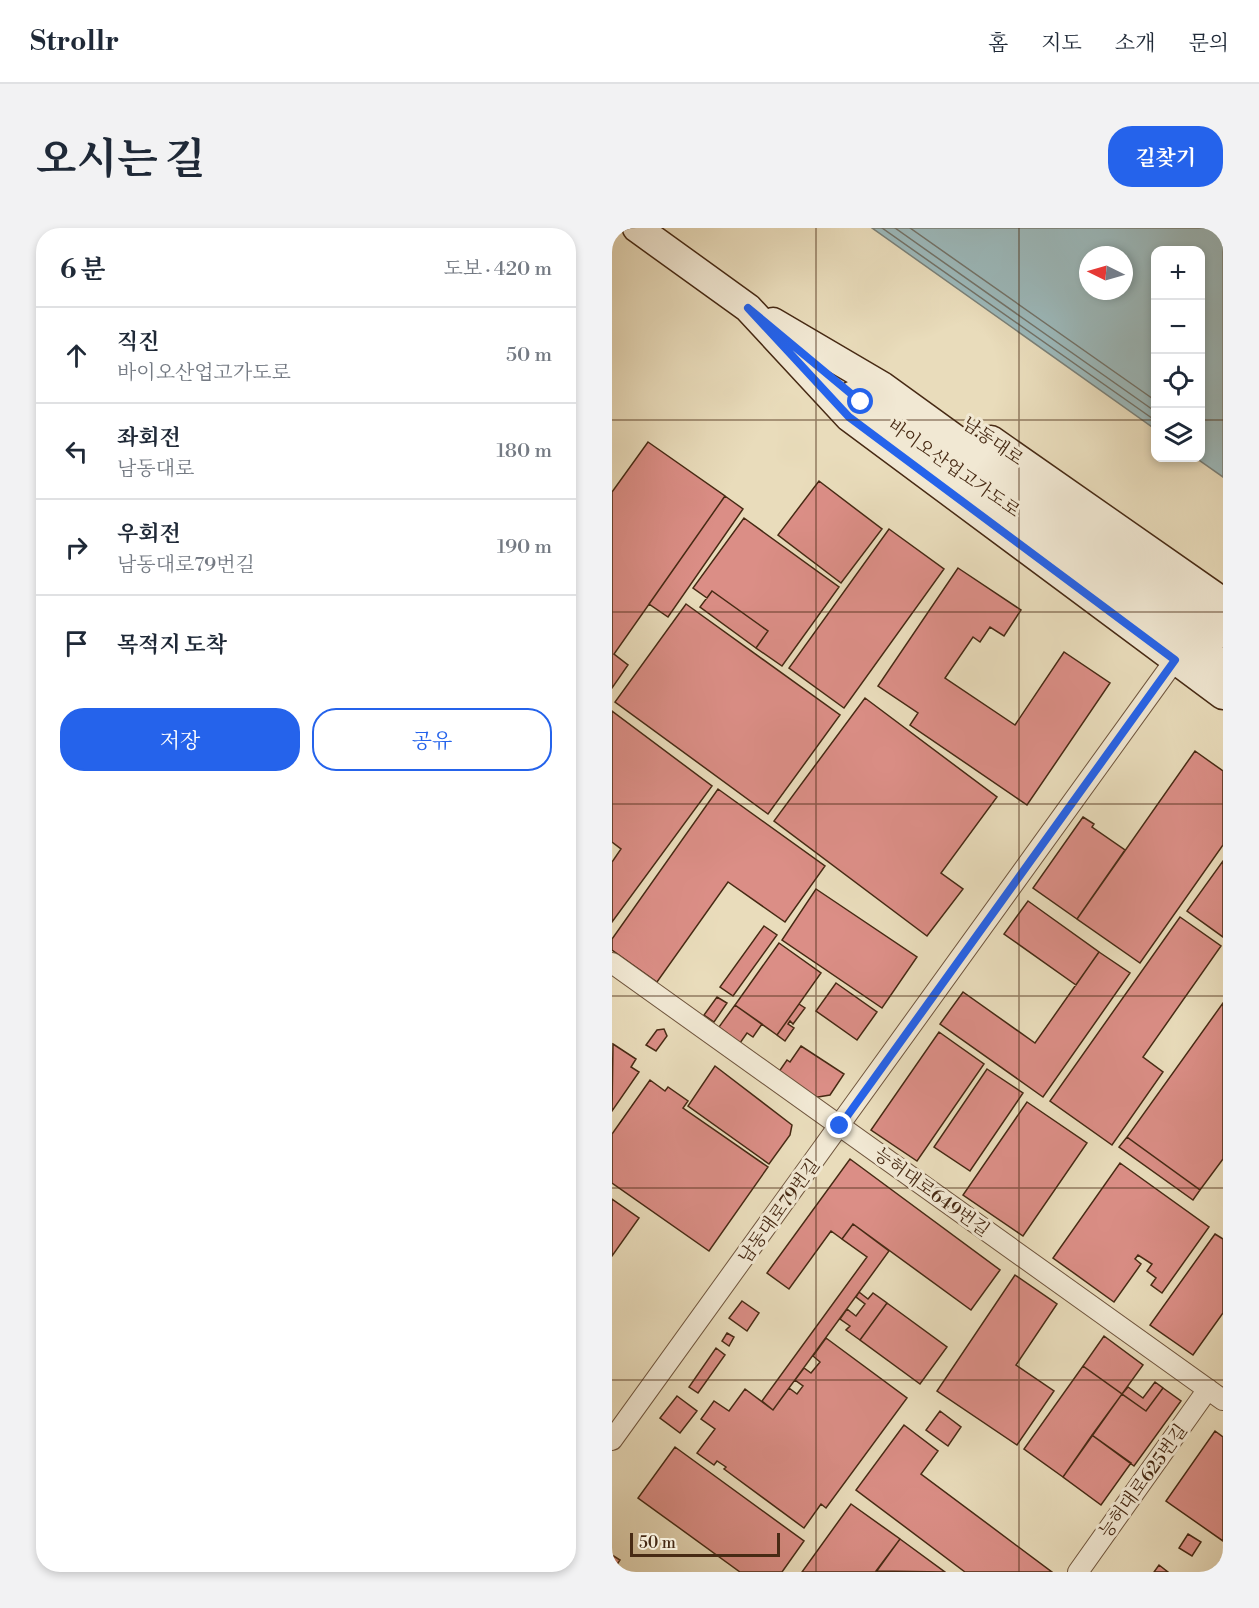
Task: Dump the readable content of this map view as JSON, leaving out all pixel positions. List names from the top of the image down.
{
  "streets": {
    "main road": ["남동대로", "바이오산업고가도로"],
    "street": ["능허대로649번길", "남동대로79번길", "능허대로625번길"]
  },
  "crossings": [
    ["남동대로", "바이오산업고가도로"],
    ["남동대로", "남동대로79번길"],
    ["능허대로649번길", "남동대로79번길"],
    ["능허대로649번길", "능허대로625번길"]
  ],
  "scale_bar": "50 m",
  "north": "left",
  "page": {
    "header": "Strollr",
    "nav": [
      "홈",
      "지도",
      "소개",
      "문의"
    ],
    "title": "오시는 길",
    "buttons": [
      "길찾기",
      ["저장", "공유"]
    ],
    "heading": ["6 분", "도보 · 420 m"],
    "map_buttons": ["+", "−"],
    "list": [
      ["직진", "바이오산업고가도로", "50 m"],
      ["좌회전", "남동대로", "180 m"],
      ["우회전", "남동대로79번길", "190 m"],
      "목적지 도착"
    ],
    "scale": "50 m"
  }
}
